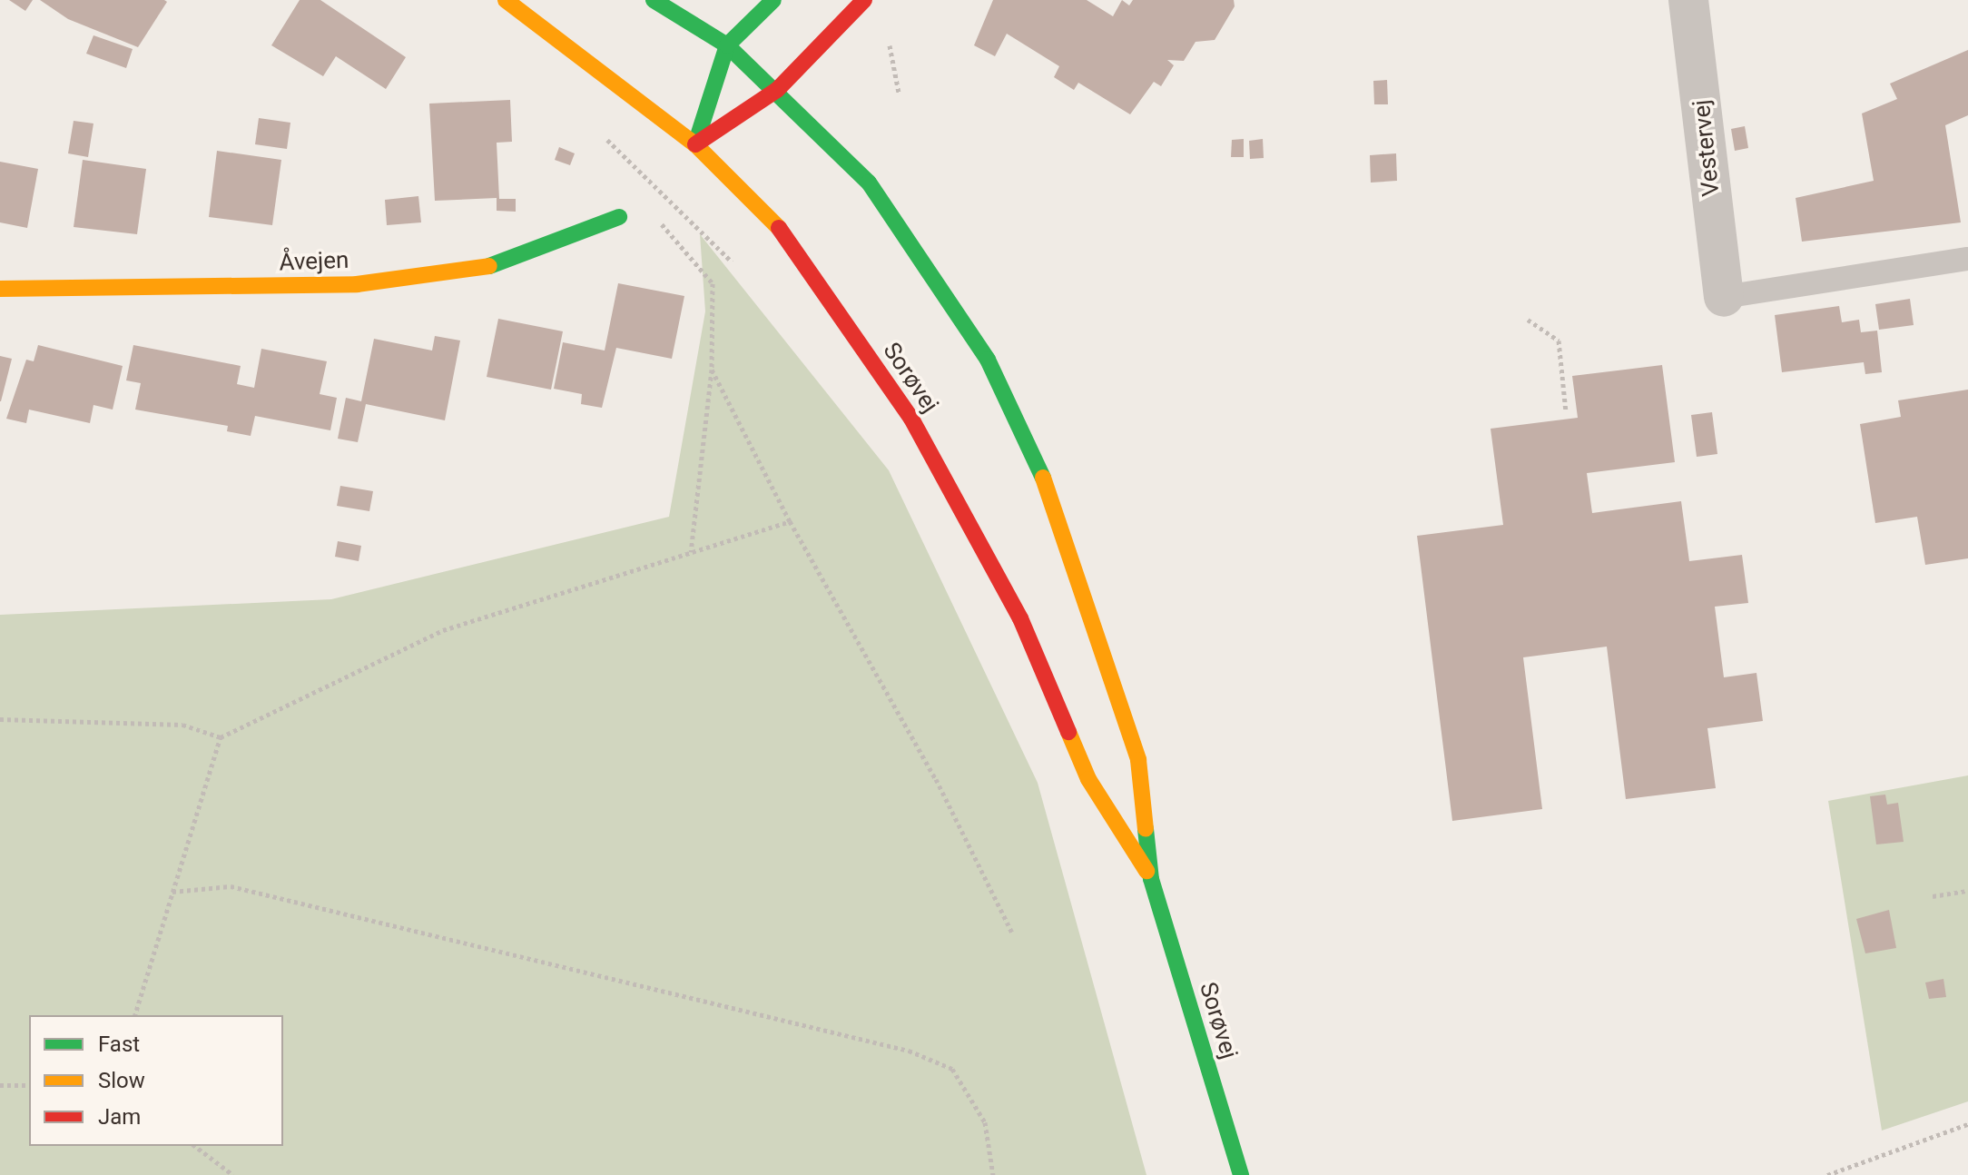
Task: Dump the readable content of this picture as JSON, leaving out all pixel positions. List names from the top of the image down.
{
  "streets": {
    "main road": ["Åvejen", "Sorøvej"],
    "street": ["Vestervej"]
  },
  "legend": ["Fast", "Slow", "Jam"]
}
